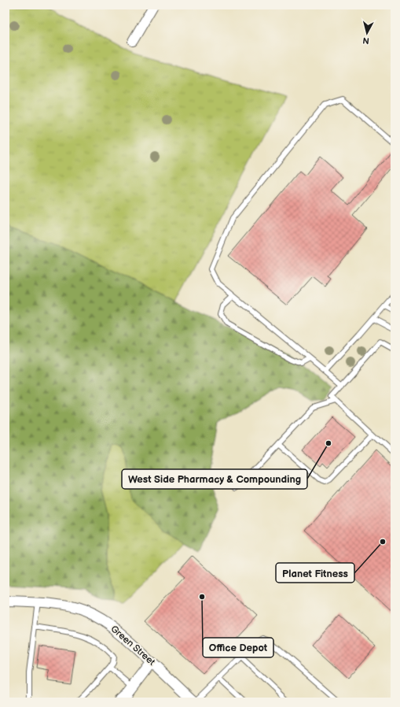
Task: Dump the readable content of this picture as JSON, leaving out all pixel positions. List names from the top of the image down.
{
  "streets": {
    "street": ["Green Street"]
  },
  "places": ["West Side Pharmacy & Compounding", "Planet Fitness", "Office Depot"],
  "north": "bottom"
}
